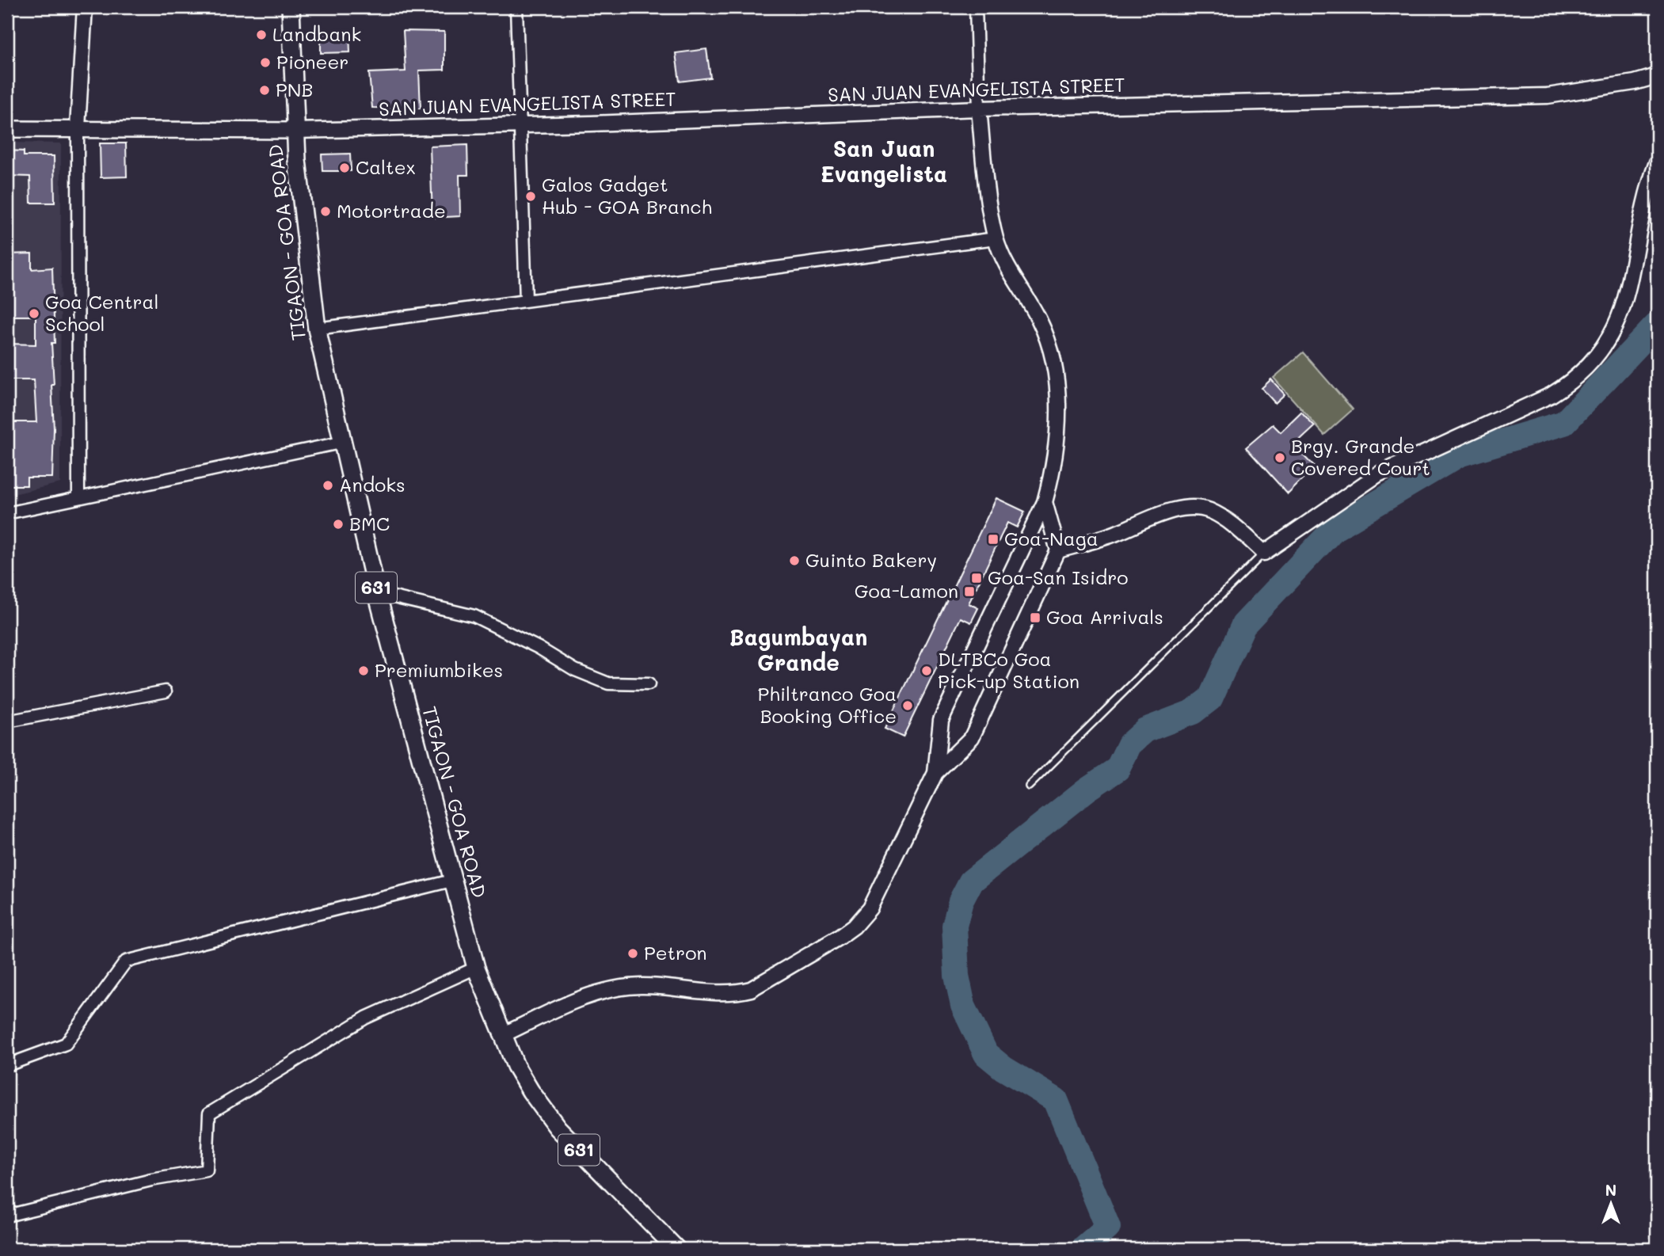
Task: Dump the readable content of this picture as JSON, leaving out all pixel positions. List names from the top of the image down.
{
  "streets": {
    "main road": ["TIGAON - GOA ROAD", "631"],
    "street": ["SAN JUAN EVANGELISTA STREET"]
  },
  "crossings": [
    ["SAN JUAN EVANGELISTA STREET", "TIGAON - GOA ROAD"]
  ],
  "districts": ["San Juan Evangelista", "Bagumbayan Grande"],
  "places": {
    "other": [
      "Landbank",
      "Pioneer",
      "PNB",
      "Caltex",
      "Galos Gadget Hub - GOA Branch",
      "Motortrade",
      "Goa Central School",
      "Brgy. Grande Covered Court",
      "Andoks",
      "BMC",
      "Guinto Bakery",
      "Premiumbikes",
      "DLTBCo Goa Pick-up Station",
      "Philtranco Goa Booking Office",
      "Petron"
    ],
    "transit": [
      "Goa-Naga",
      "Goa-San Isidro",
      "Goa-Lamon",
      "Goa Arrivals"
    ]
  },
  "north": "top"
}
